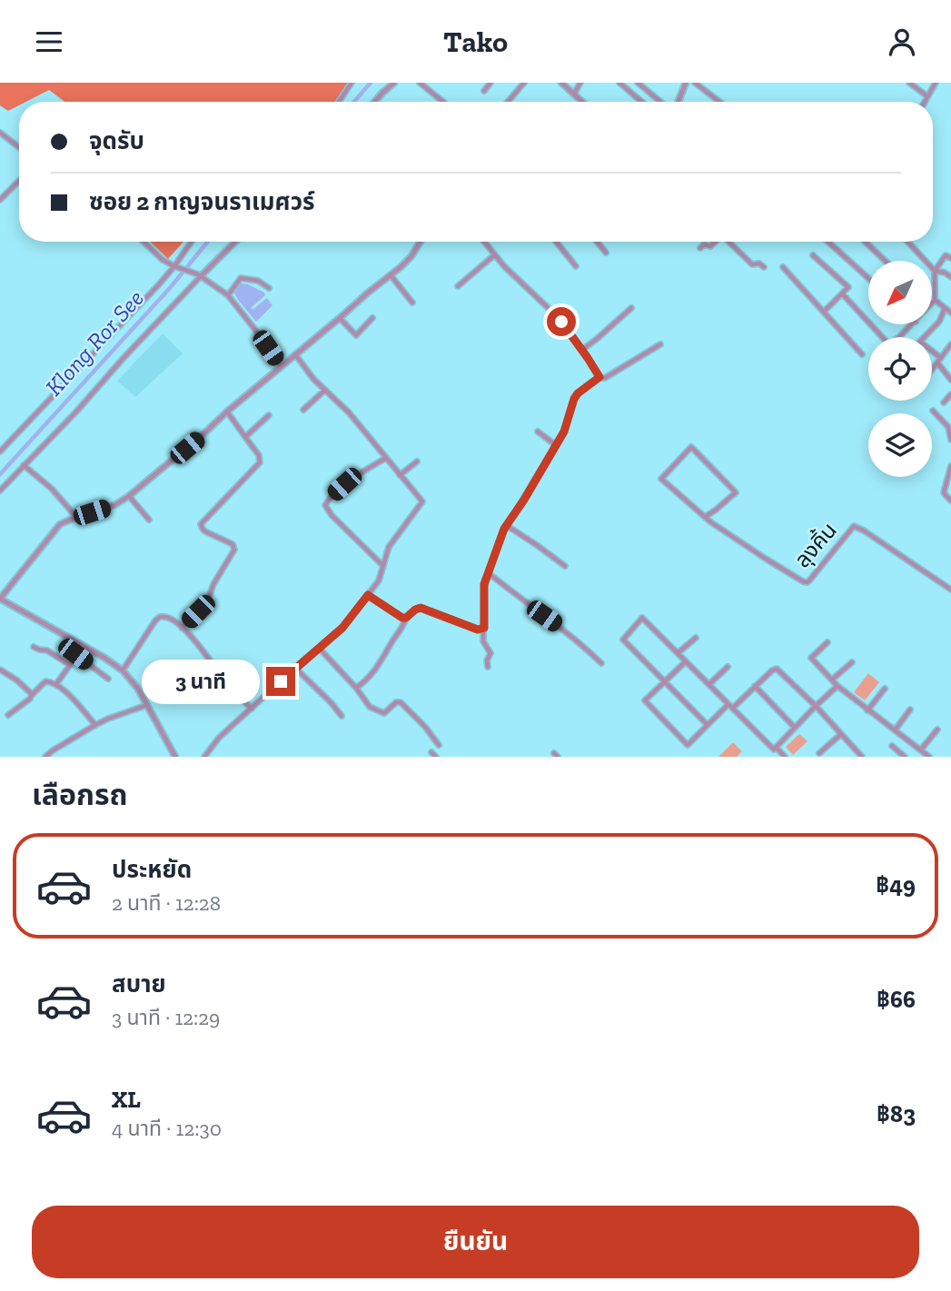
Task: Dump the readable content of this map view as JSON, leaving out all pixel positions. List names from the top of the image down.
{
  "streets": {
    "street": ["ลุงคิ้น"]
  },
  "water": ["Klong Ror See"],
  "north": "bottom left",
  "page": {
    "header": "Tako",
    "banner": ["จุดรับ", "ซอย 2 กาญจนราเมศวร์"],
    "bubble": "3 นาที",
    "heading": "เลือกรถ",
    "list": [
      {
        "name": "ประหยัด",
        "note": "2 นาที · 12:28",
        "value": "฿49"
      },
      {
        "name": "สบาย",
        "note": "3 นาที · 12:29",
        "value": "฿66"
      },
      {
        "name": "XL",
        "note": "4 นาที · 12:30",
        "value": "฿83"
      }
    ],
    "buttons": "ยืนยัน"
  }
}
